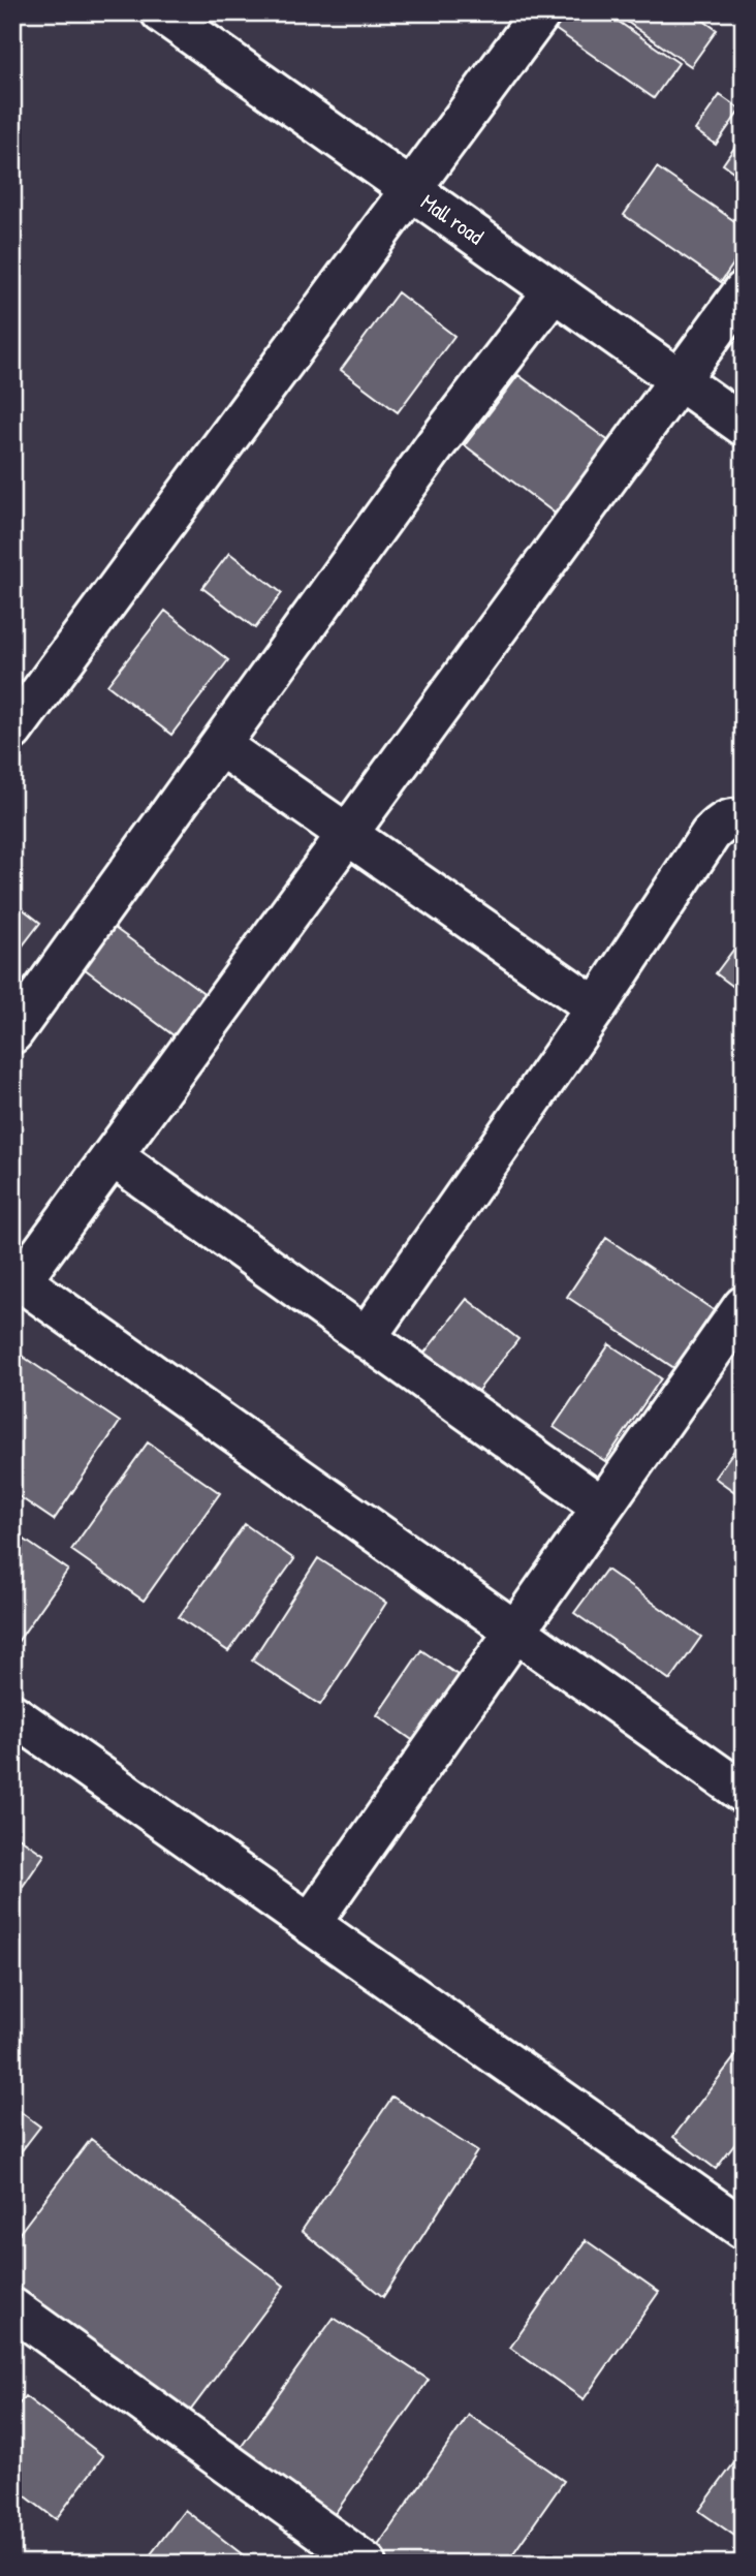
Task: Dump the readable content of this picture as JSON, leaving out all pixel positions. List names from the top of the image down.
{
  "streets": {
    "street": ["Mall road"]
  }
}
